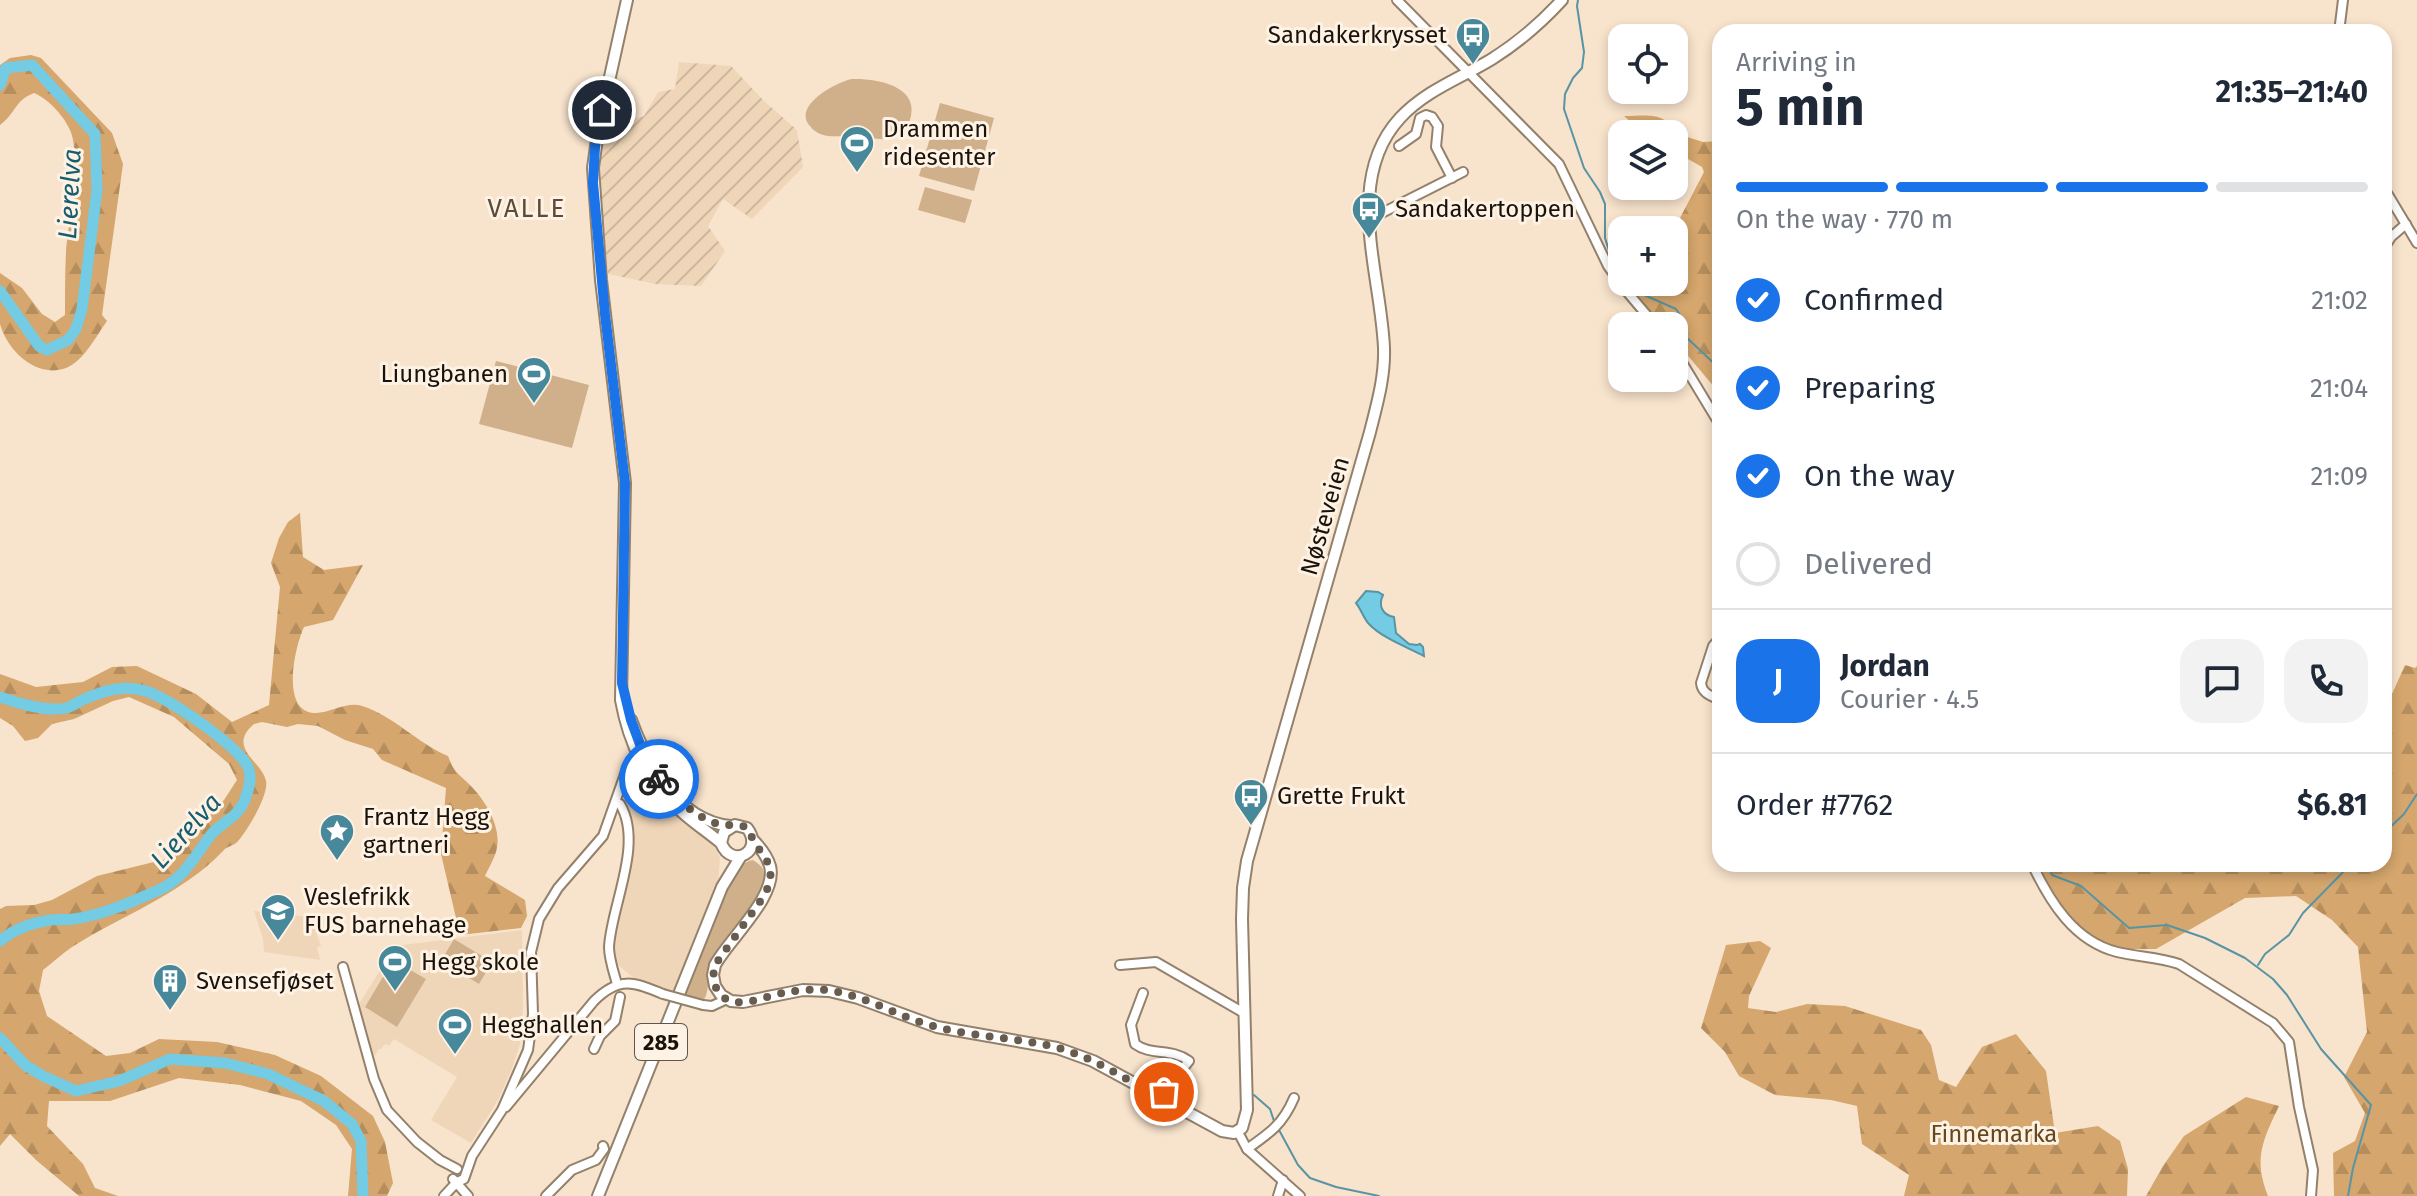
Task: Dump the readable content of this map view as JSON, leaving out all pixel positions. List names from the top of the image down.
{
  "streets": {
    "main road": ["Nøsteveien", "285"]
  },
  "districts": ["VALLE"],
  "water": ["Lierelva"],
  "parks": ["Finnemarka"],
  "places": {
    "bus stop": ["Sandakerkrysset", "Sandakertoppen", "Grette Frukt"],
    "sports": [
      "Drammen ridesenter",
      "Liungbanen",
      "Hegg skole",
      "Hegghallen"
    ],
    "place": ["Frantz Hegg gartneri"],
    "school or university": ["Veslefrikk FUS barnehage"],
    "building": ["Svensefjøset"]
  },
  "page": {
    "map_buttons": ["+", "−"],
    "heading": ["5 min", "Arriving in", "21:35–21:40"],
    "panel": [
      "Jordan",
      "Courier · 4.5",
      "Order #7762",
      "$6.81"
    ],
    "bar": "On the way · 770 m",
    "list": [
      ["Confirmed", "21:02"],
      ["Preparing", "21:04"],
      ["On the way", "21:09"],
      "Delivered"
    ],
    "round": "J"
  }
}
